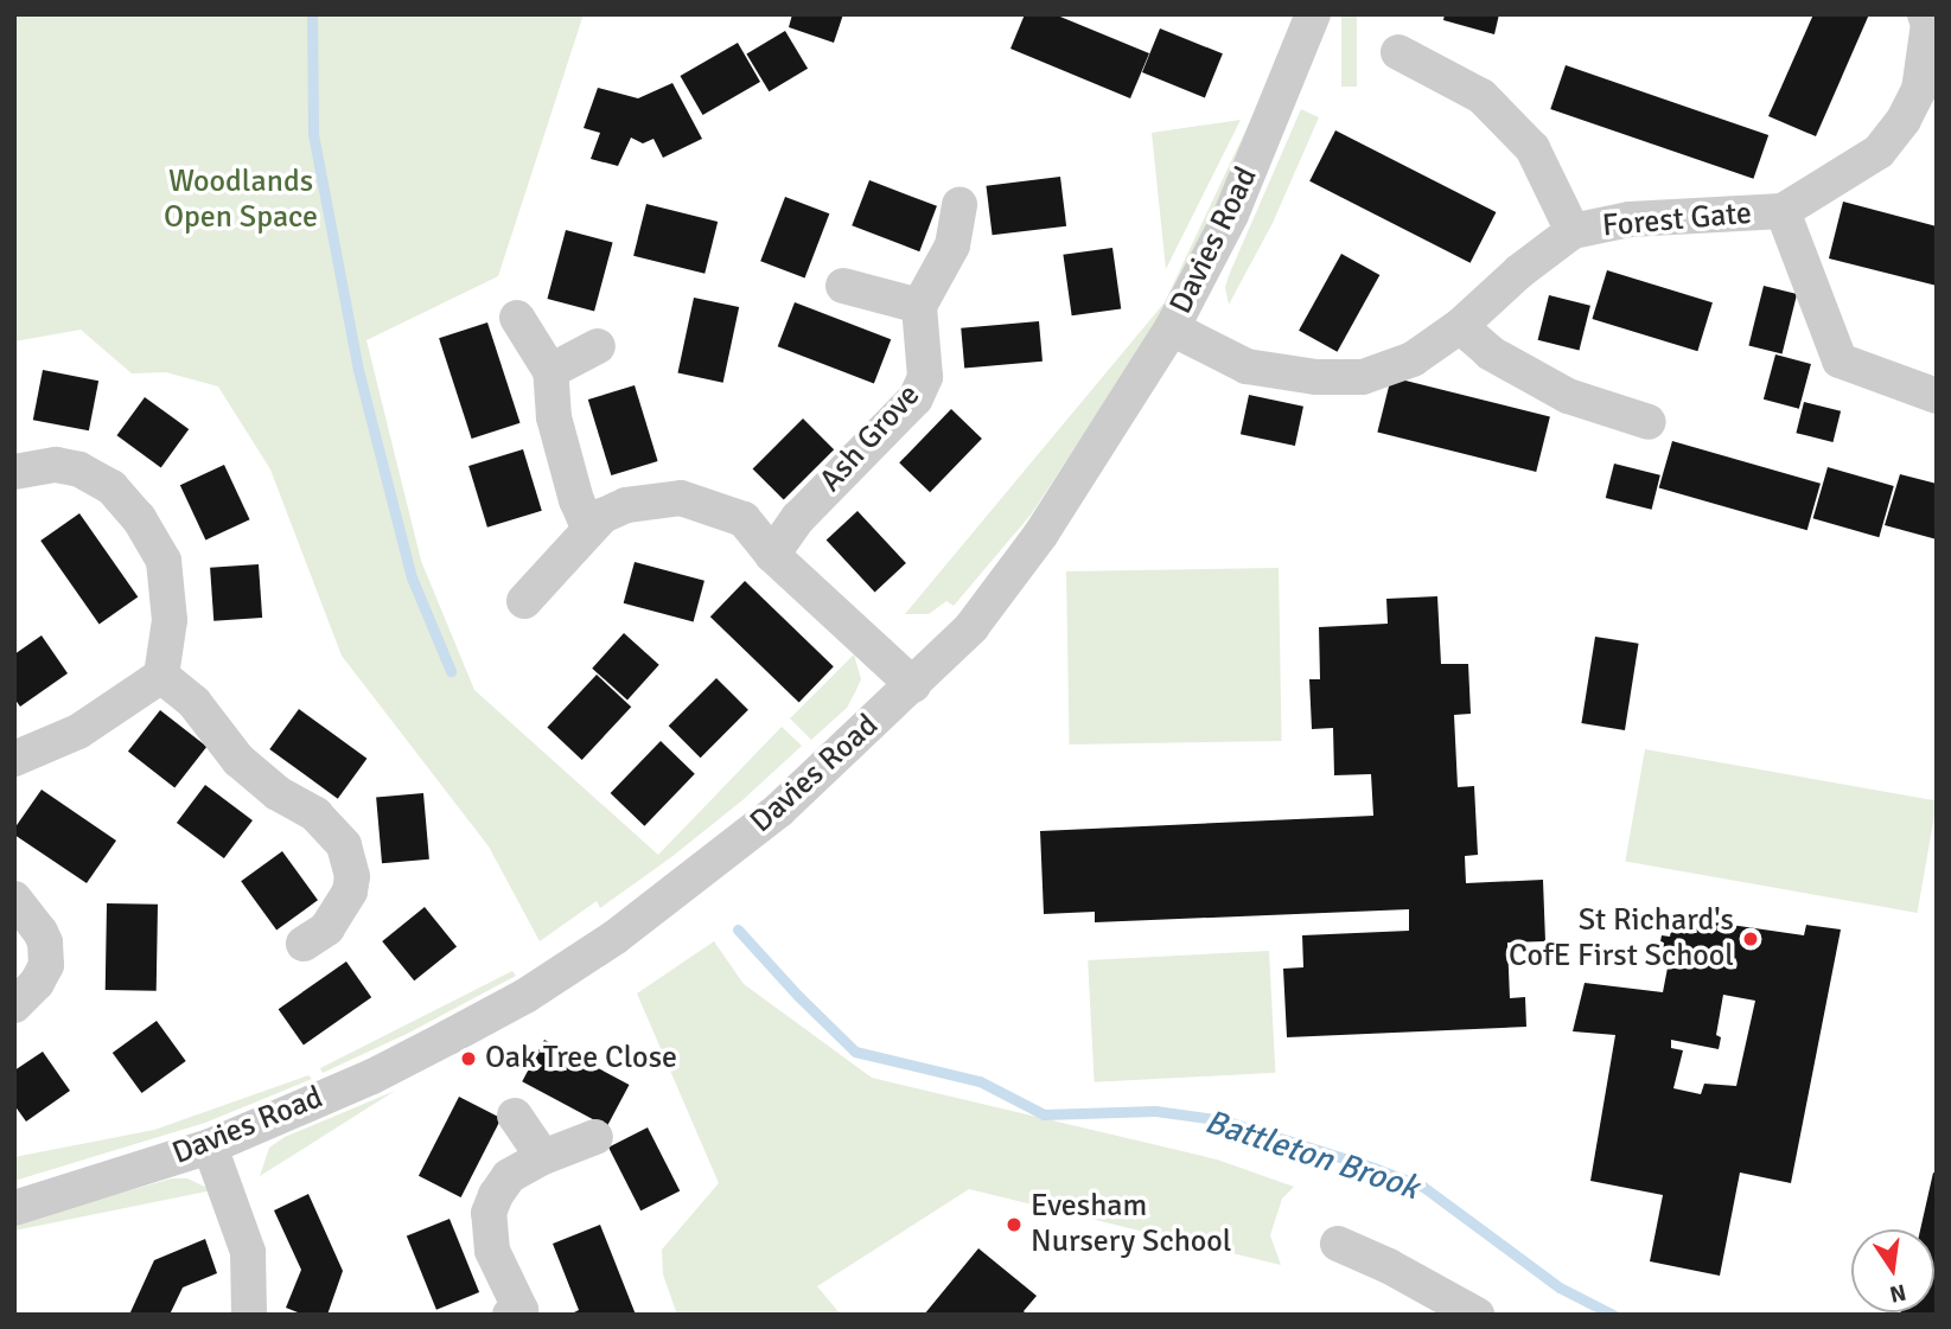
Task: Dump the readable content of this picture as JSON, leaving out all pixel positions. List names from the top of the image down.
{
  "streets": {
    "street": ["Forest Gate", "Davies Road", "Ash Grove"]
  },
  "crossings": [
    ["Forest Gate", "Davies Road"]
  ],
  "water": ["Battleton Brook"],
  "parks": ["Woodlands Open Space"],
  "places": ["St Richard's CofE First School", "Oak Tree Close", "Evesham Nursery School"],
  "north": "bottom"
}
